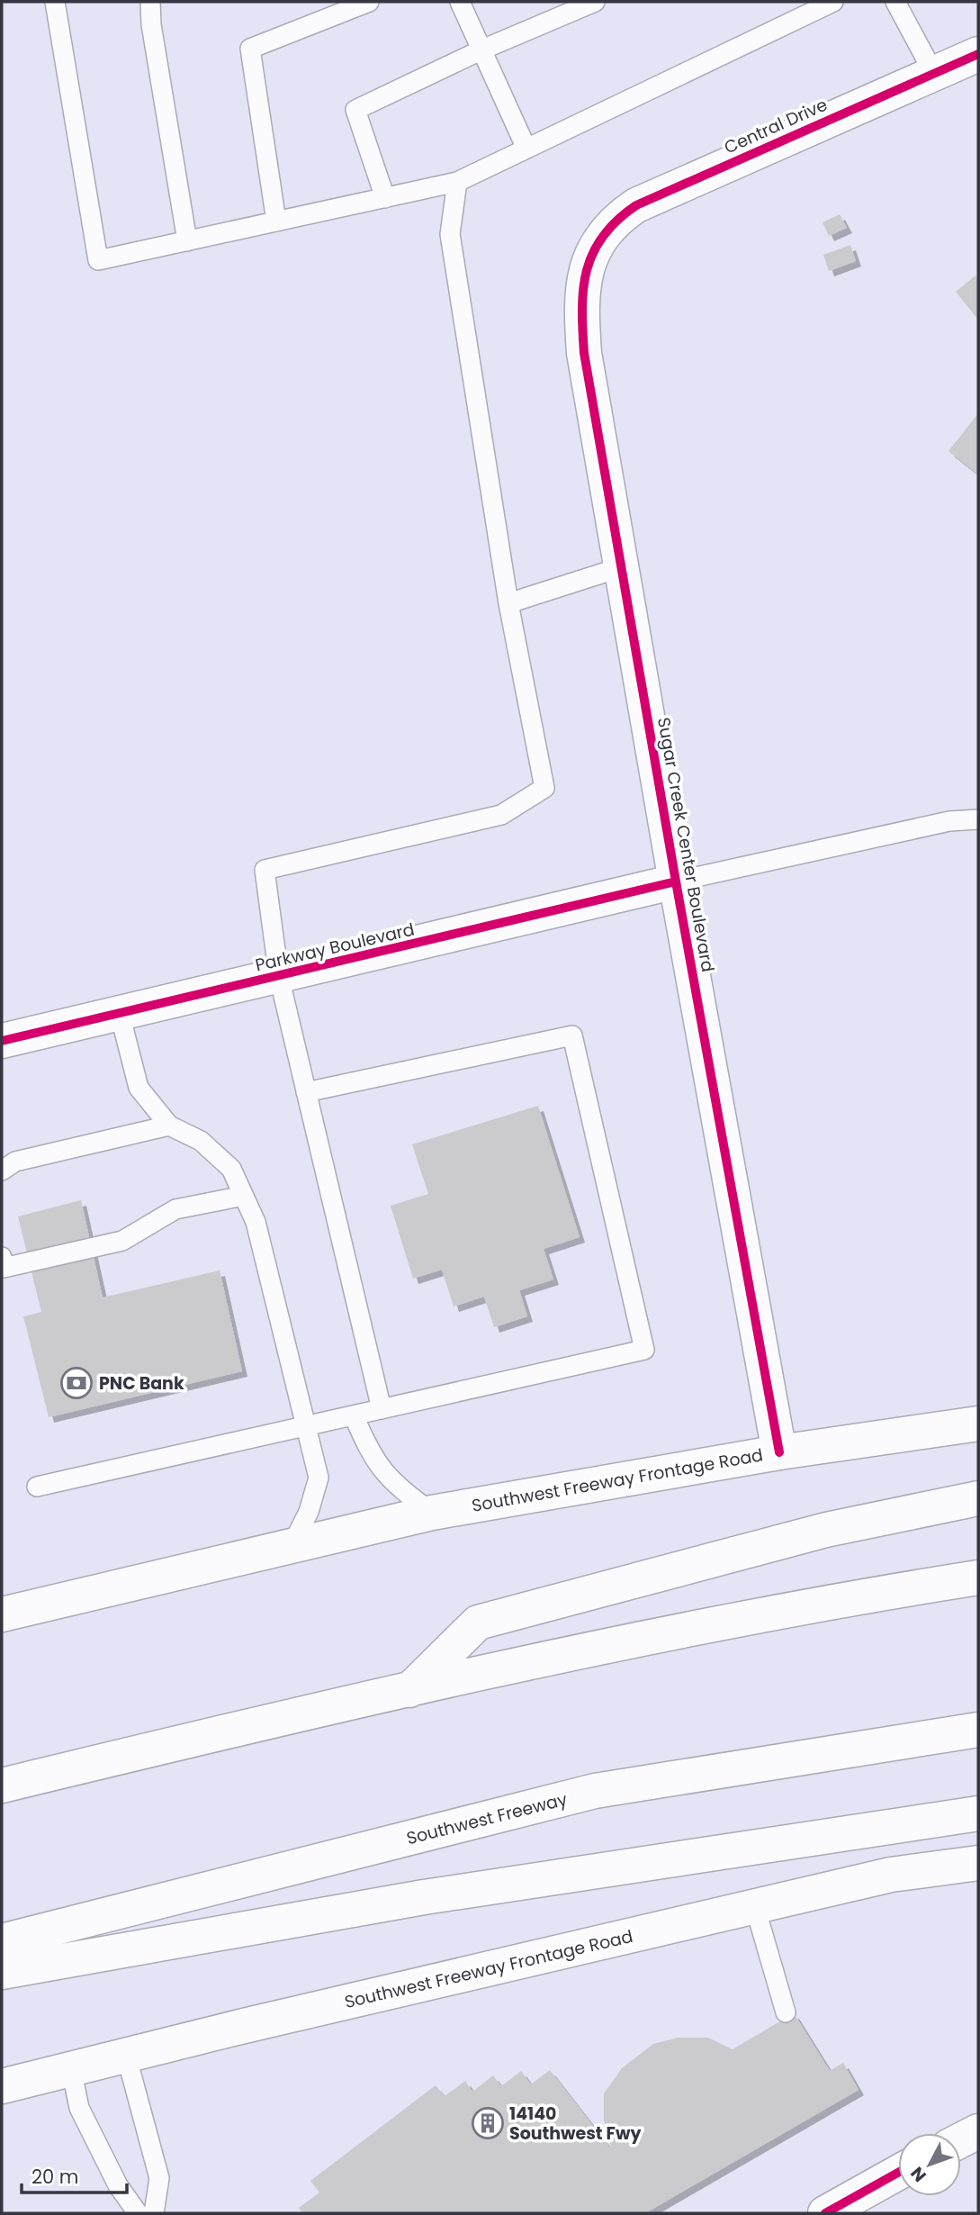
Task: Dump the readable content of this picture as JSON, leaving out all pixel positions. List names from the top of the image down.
{
  "streets": {
    "main road": [
      "Central Drive",
      "Sugar Creek Center Boulevard",
      "Parkway Boulevard",
      "Southwest Freeway Frontage Road",
      "Southwest Freeway"
    ]
  },
  "crossings": [
    ["Central Drive", "Sugar Creek Center Boulevard"],
    ["Sugar Creek Center Boulevard", "Parkway Boulevard"],
    ["Sugar Creek Center Boulevard", "Southwest Freeway Frontage Road"]
  ],
  "places": {
    "bank": ["PNC Bank"],
    "building": ["14140 Southwest Fwy"]
  },
  "scale_bar": "20 m",
  "north": "bottom left"
}
